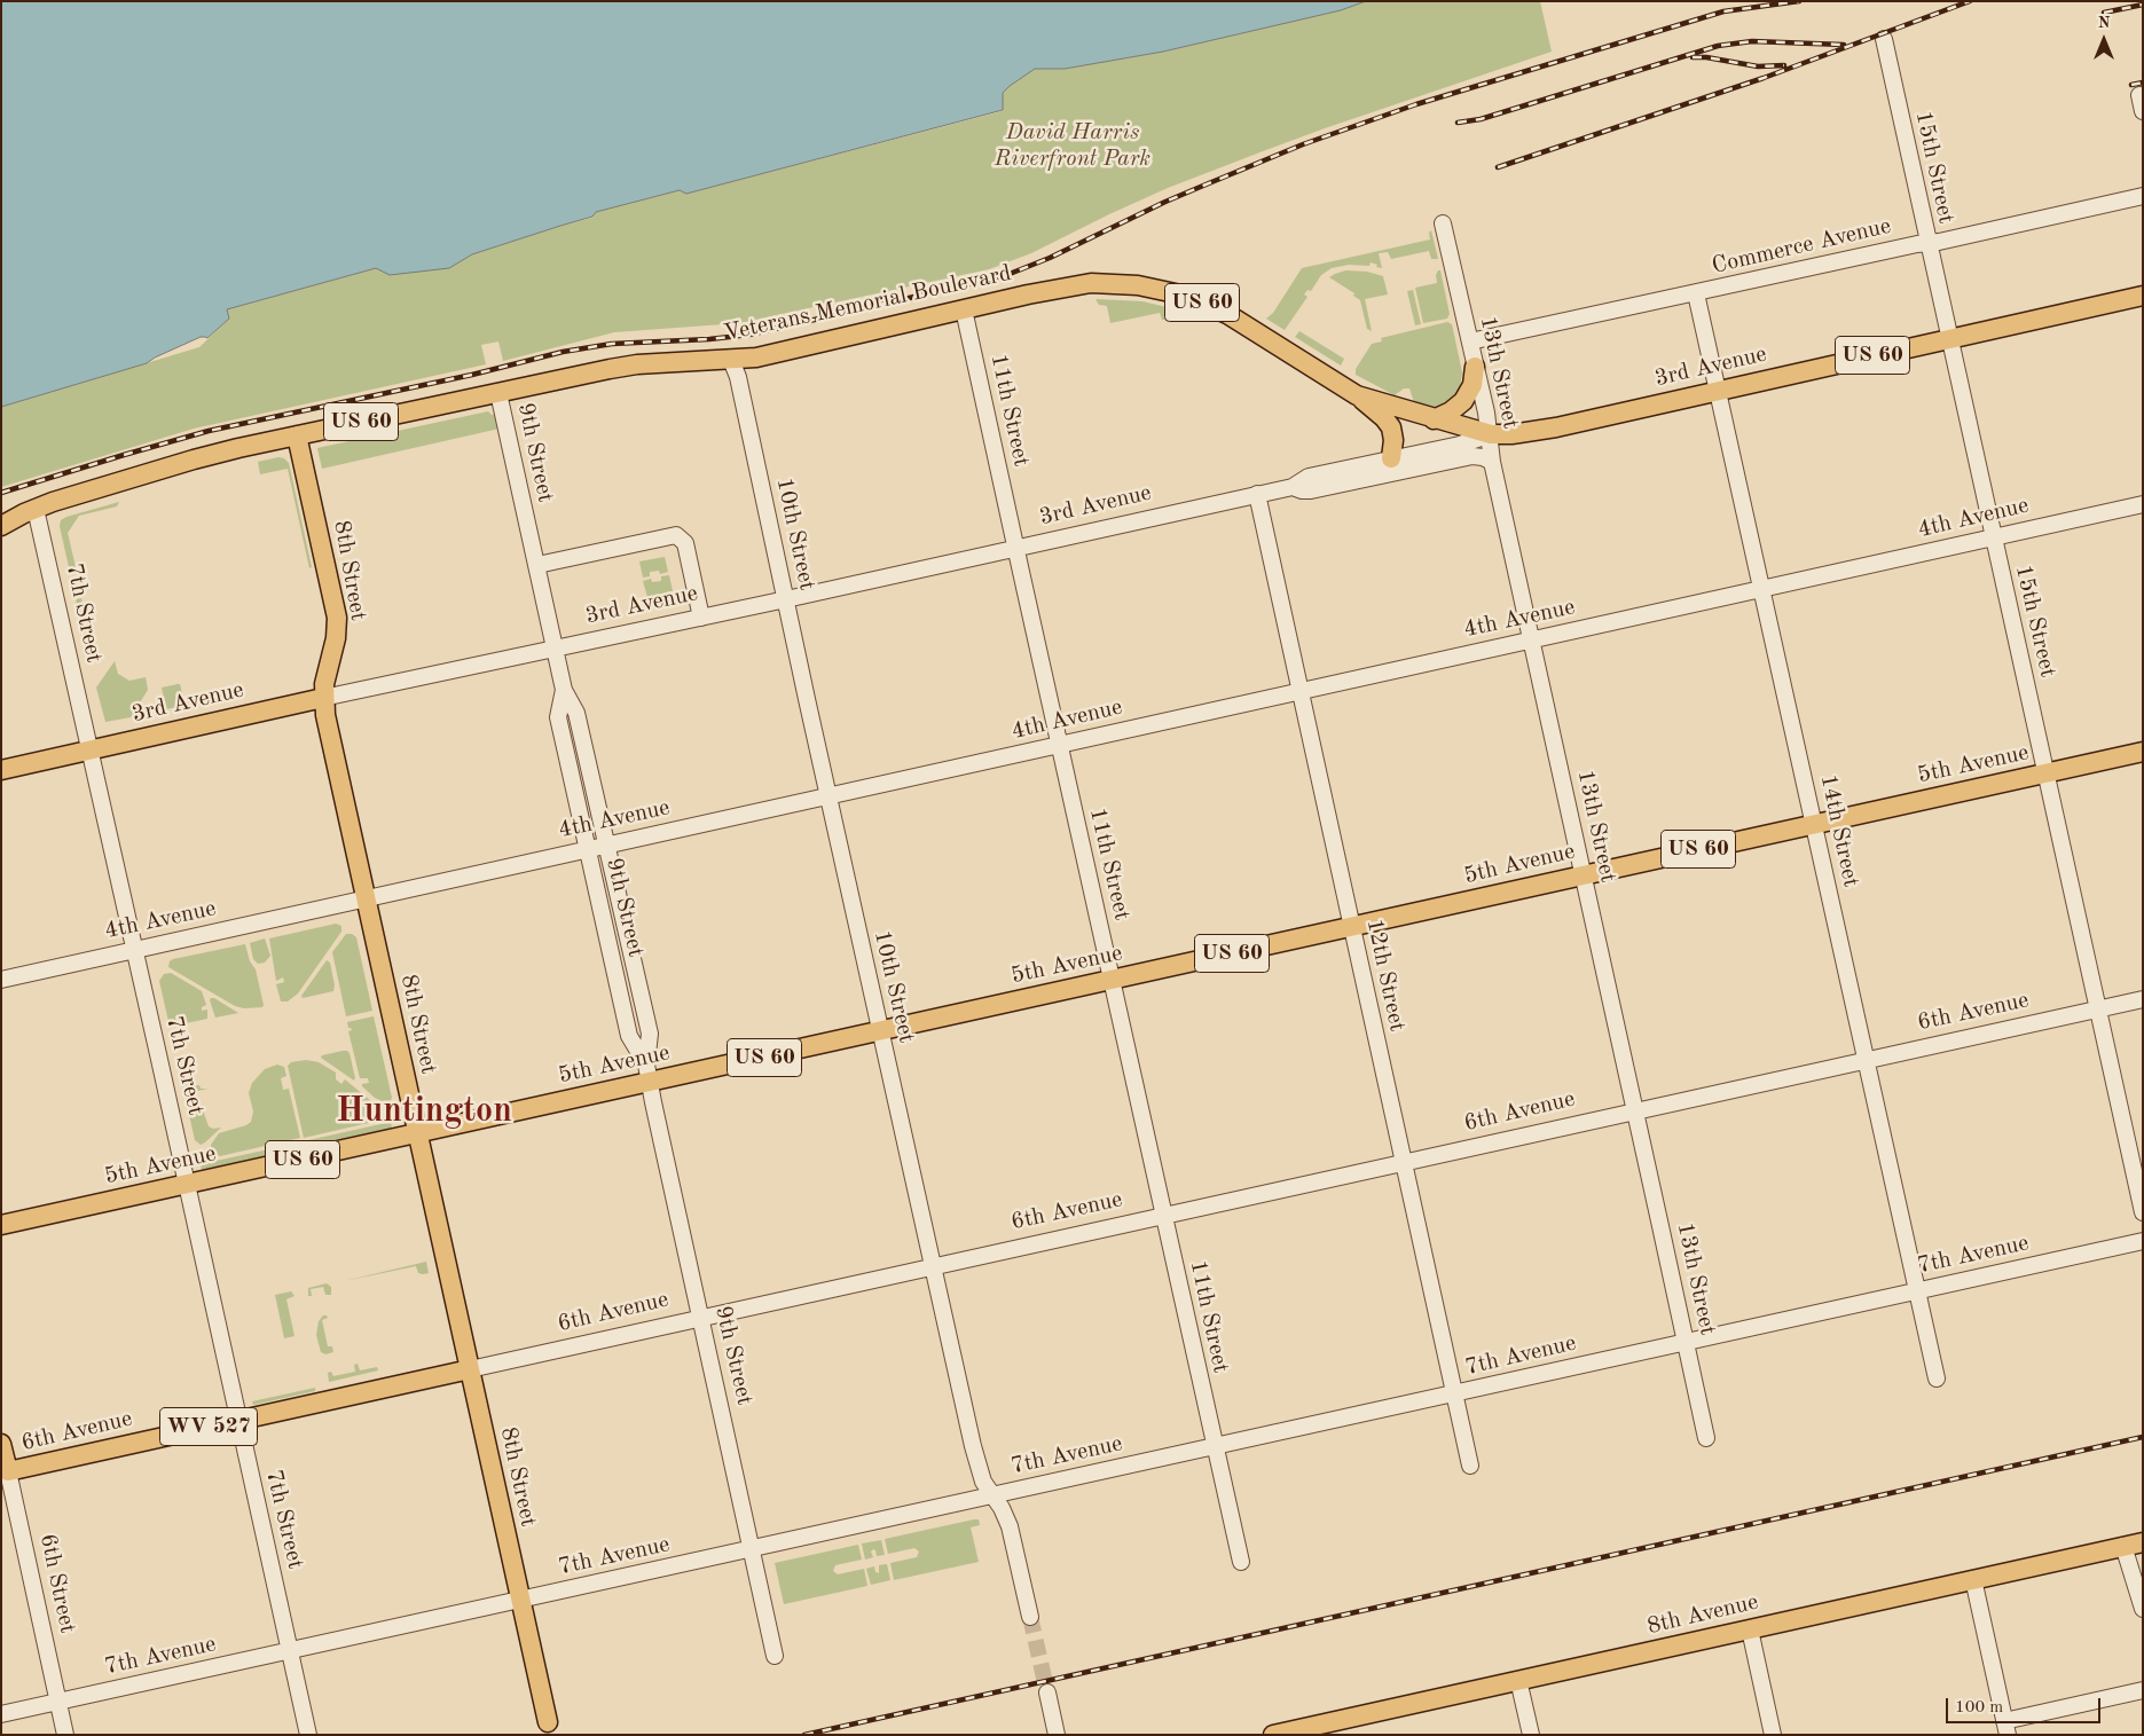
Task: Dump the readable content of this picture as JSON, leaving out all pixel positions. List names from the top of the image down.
{
  "streets": {
    "main road": [
      "US 60",
      "Veterans Memorial Boulevard",
      "3rd Avenue",
      "8th Street",
      "5th Avenue",
      "6th Avenue",
      "WV 527",
      "6th Street",
      "8th Avenue"
    ],
    "street": [
      "15th Street",
      "Commerce Avenue",
      "13th Street",
      "11th Street",
      "9th Street",
      "4th Avenue",
      "10th Street",
      "7th Street",
      "14th Street",
      "12th Street",
      "7th Avenue"
    ]
  },
  "crossings": [
    ["15th Street", "Commerce Avenue"],
    ["15th Street", "3rd Avenue"],
    ["15th Street", "4th Avenue"],
    ["15th Street", "5th Avenue"],
    ["15th Street", "6th Avenue"],
    ["Commerce Avenue", "13th Street"],
    ["Commerce Avenue", "14th Street"],
    ["Veterans Memorial Boulevard", "3rd Avenue"],
    ["Veterans Memorial Boulevard", "13th Street"],
    ["Veterans Memorial Boulevard", "11th Street"],
    ["Veterans Memorial Boulevard", "9th Street"],
    ["Veterans Memorial Boulevard", "10th Street"],
    ["Veterans Memorial Boulevard", "8th Street"],
    ["Veterans Memorial Boulevard", "7th Street"],
    ["3rd Avenue", "13th Street"],
    ["3rd Avenue", "11th Street"],
    ["3rd Avenue", "9th Street"],
    ["3rd Avenue", "10th Street"],
    ["3rd Avenue", "8th Street"],
    ["3rd Avenue", "7th Street"],
    ["3rd Avenue", "14th Street"],
    ["3rd Avenue", "12th Street"],
    ["13th Street", "4th Avenue"],
    ["13th Street", "5th Avenue"],
    ["13th Street", "6th Avenue"],
    ["13th Street", "7th Avenue"],
    ["11th Street", "4th Avenue"],
    ["11th Street", "5th Avenue"],
    ["11th Street", "6th Avenue"],
    ["11th Street", "7th Avenue"],
    ["9th Street", "4th Avenue"],
    ["9th Street", "5th Avenue"],
    ["9th Street", "6th Avenue"],
    ["9th Street", "7th Avenue"],
    ["4th Avenue", "10th Street"],
    ["4th Avenue", "8th Street"],
    ["4th Avenue", "7th Street"],
    ["4th Avenue", "14th Street"],
    ["4th Avenue", "12th Street"],
    ["10th Street", "5th Avenue"],
    ["10th Street", "6th Avenue"],
    ["10th Street", "7th Avenue"],
    ["8th Street", "5th Avenue"],
    ["8th Street", "6th Avenue"],
    ["8th Street", "7th Avenue"],
    ["7th Street", "5th Avenue"],
    ["7th Street", "6th Avenue"],
    ["7th Street", "7th Avenue"],
    ["5th Avenue", "14th Street"],
    ["5th Avenue", "12th Street"],
    ["14th Street", "6th Avenue"],
    ["14th Street", "7th Avenue"],
    ["12th Street", "6th Avenue"],
    ["12th Street", "7th Avenue"],
    ["6th Avenue", "6th Street"],
    ["7th Avenue", "6th Street"]
  ],
  "districts": ["Huntington"],
  "parks": ["David Harris Riverfront Park"],
  "scale_bar": "100 m",
  "north": "top"
}
